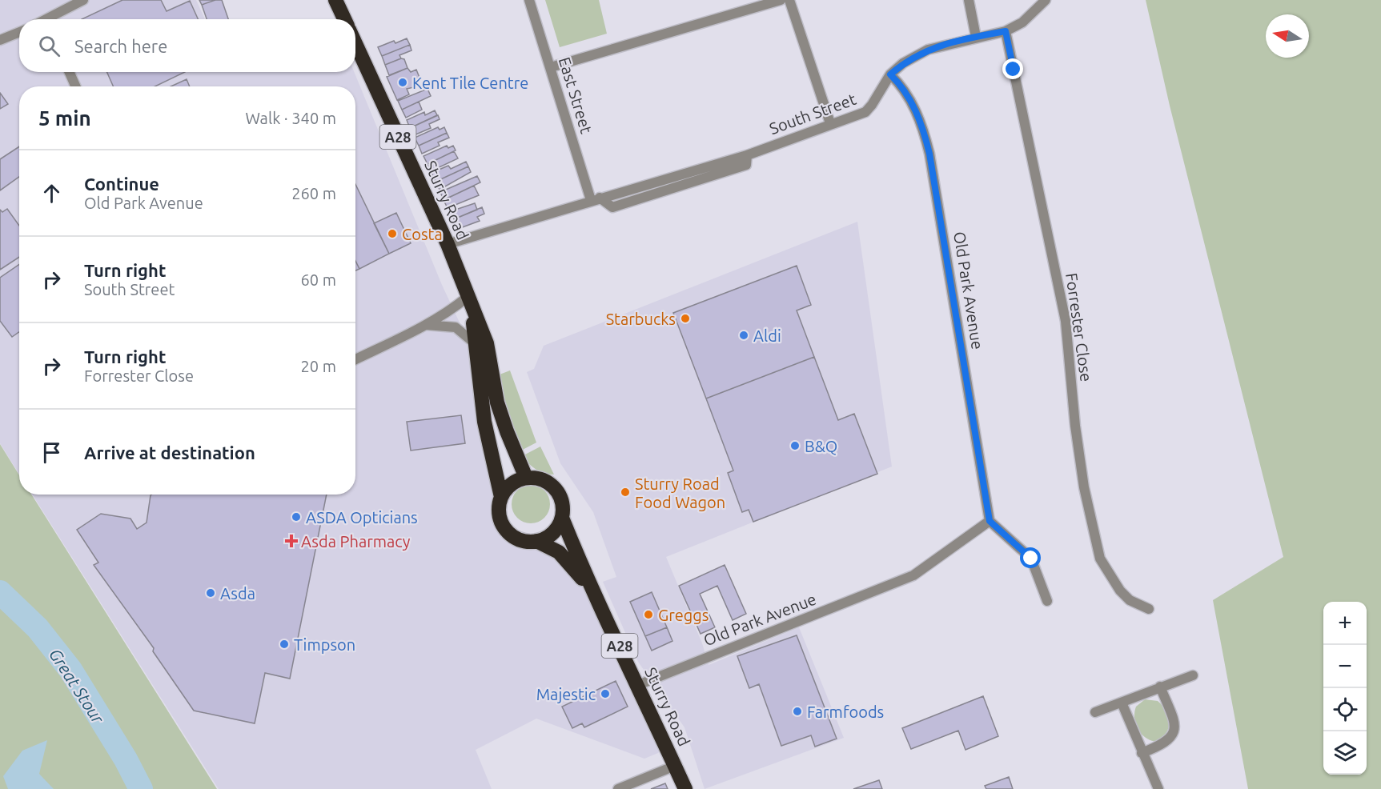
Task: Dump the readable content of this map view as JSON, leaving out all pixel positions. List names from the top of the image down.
{
  "streets": {
    "highway": ["A28", "Sturry Road"],
    "street": [
      "East Street",
      "South Street",
      "Old Park Avenue",
      "Forrester Close"
    ]
  },
  "crossings": [
    ["East Street", "South Street"],
    ["South Street", "Sturry Road"],
    ["South Street", "Old Park Avenue"],
    ["South Street", "Forrester Close"],
    ["Sturry Road", "Old Park Avenue"]
  ],
  "water": ["Great Stour"],
  "places": {
    "other": [
      "Kent Tile Centre",
      "Costa",
      "Starbucks",
      "Aldi",
      "B&Q",
      "Sturry Road Food Wagon",
      "ASDA Opticians",
      "Asda",
      "Greggs",
      "Timpson",
      "Majestic",
      "Farmfoods"
    ],
    "health": ["Asda Pharmacy"]
  },
  "north": "left",
  "page": {
    "search": "Search here",
    "heading": ["5 min", "Walk · 340 m"],
    "list": [
      ["Continue", "Old Park Avenue", "260 m"],
      ["Turn right", "South Street", "60 m"],
      ["Turn right", "Forrester Close", "20 m"],
      "Arrive at destination"
    ],
    "map_buttons": ["+", "−"]
  }
}
